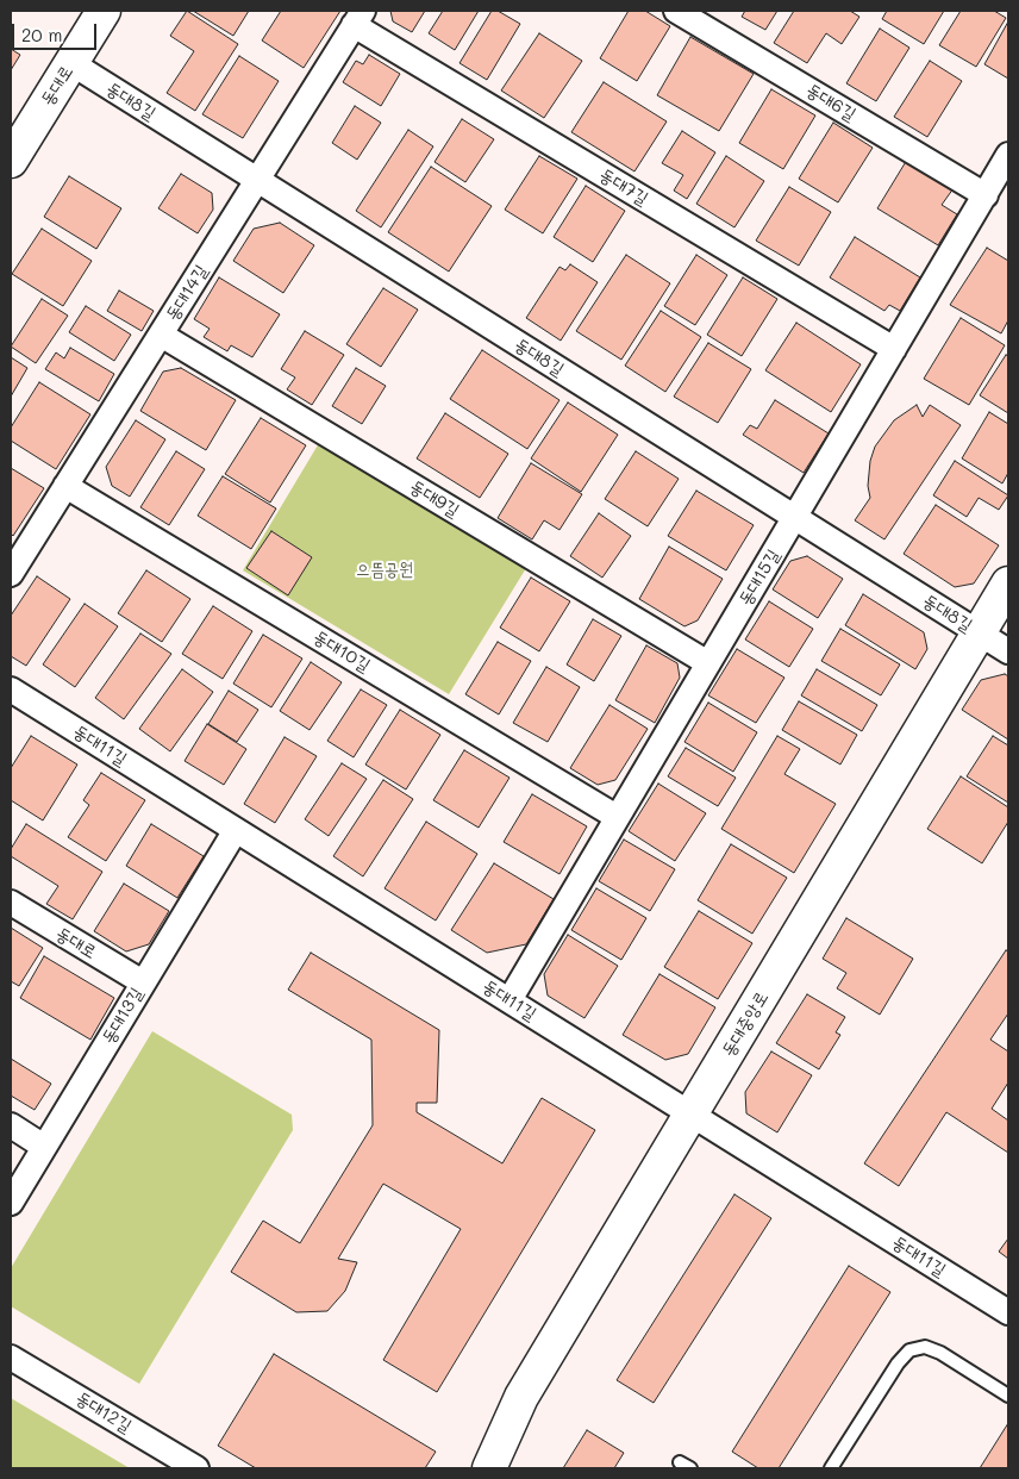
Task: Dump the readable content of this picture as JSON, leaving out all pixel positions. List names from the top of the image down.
{
  "streets": {
    "street": [
      "동대로",
      "동대8길",
      "동대6길",
      "동대7길",
      "동대14길",
      "동대9길",
      "동대15길",
      "동대10길",
      "동대11길",
      "동대13길",
      "동대중앙로",
      "동대12길"
    ]
  },
  "crossings": [
    ["동대로", "동대8길"],
    ["동대로", "동대13길"],
    ["동대8길", "동대14길"],
    ["동대8길", "동대15길"],
    ["동대8길", "동대중앙로"],
    ["동대6길", "동대15길"],
    ["동대7길", "동대14길"],
    ["동대7길", "동대15길"],
    ["동대14길", "동대9길"],
    ["동대14길", "동대10길"],
    ["동대9길", "동대15길"],
    ["동대15길", "동대10길"],
    ["동대15길", "동대11길"],
    ["동대11길", "동대13길"],
    ["동대11길", "동대중앙로"]
  ],
  "parks": ["으뜸공원"],
  "scale_bar": "20 m"
}
